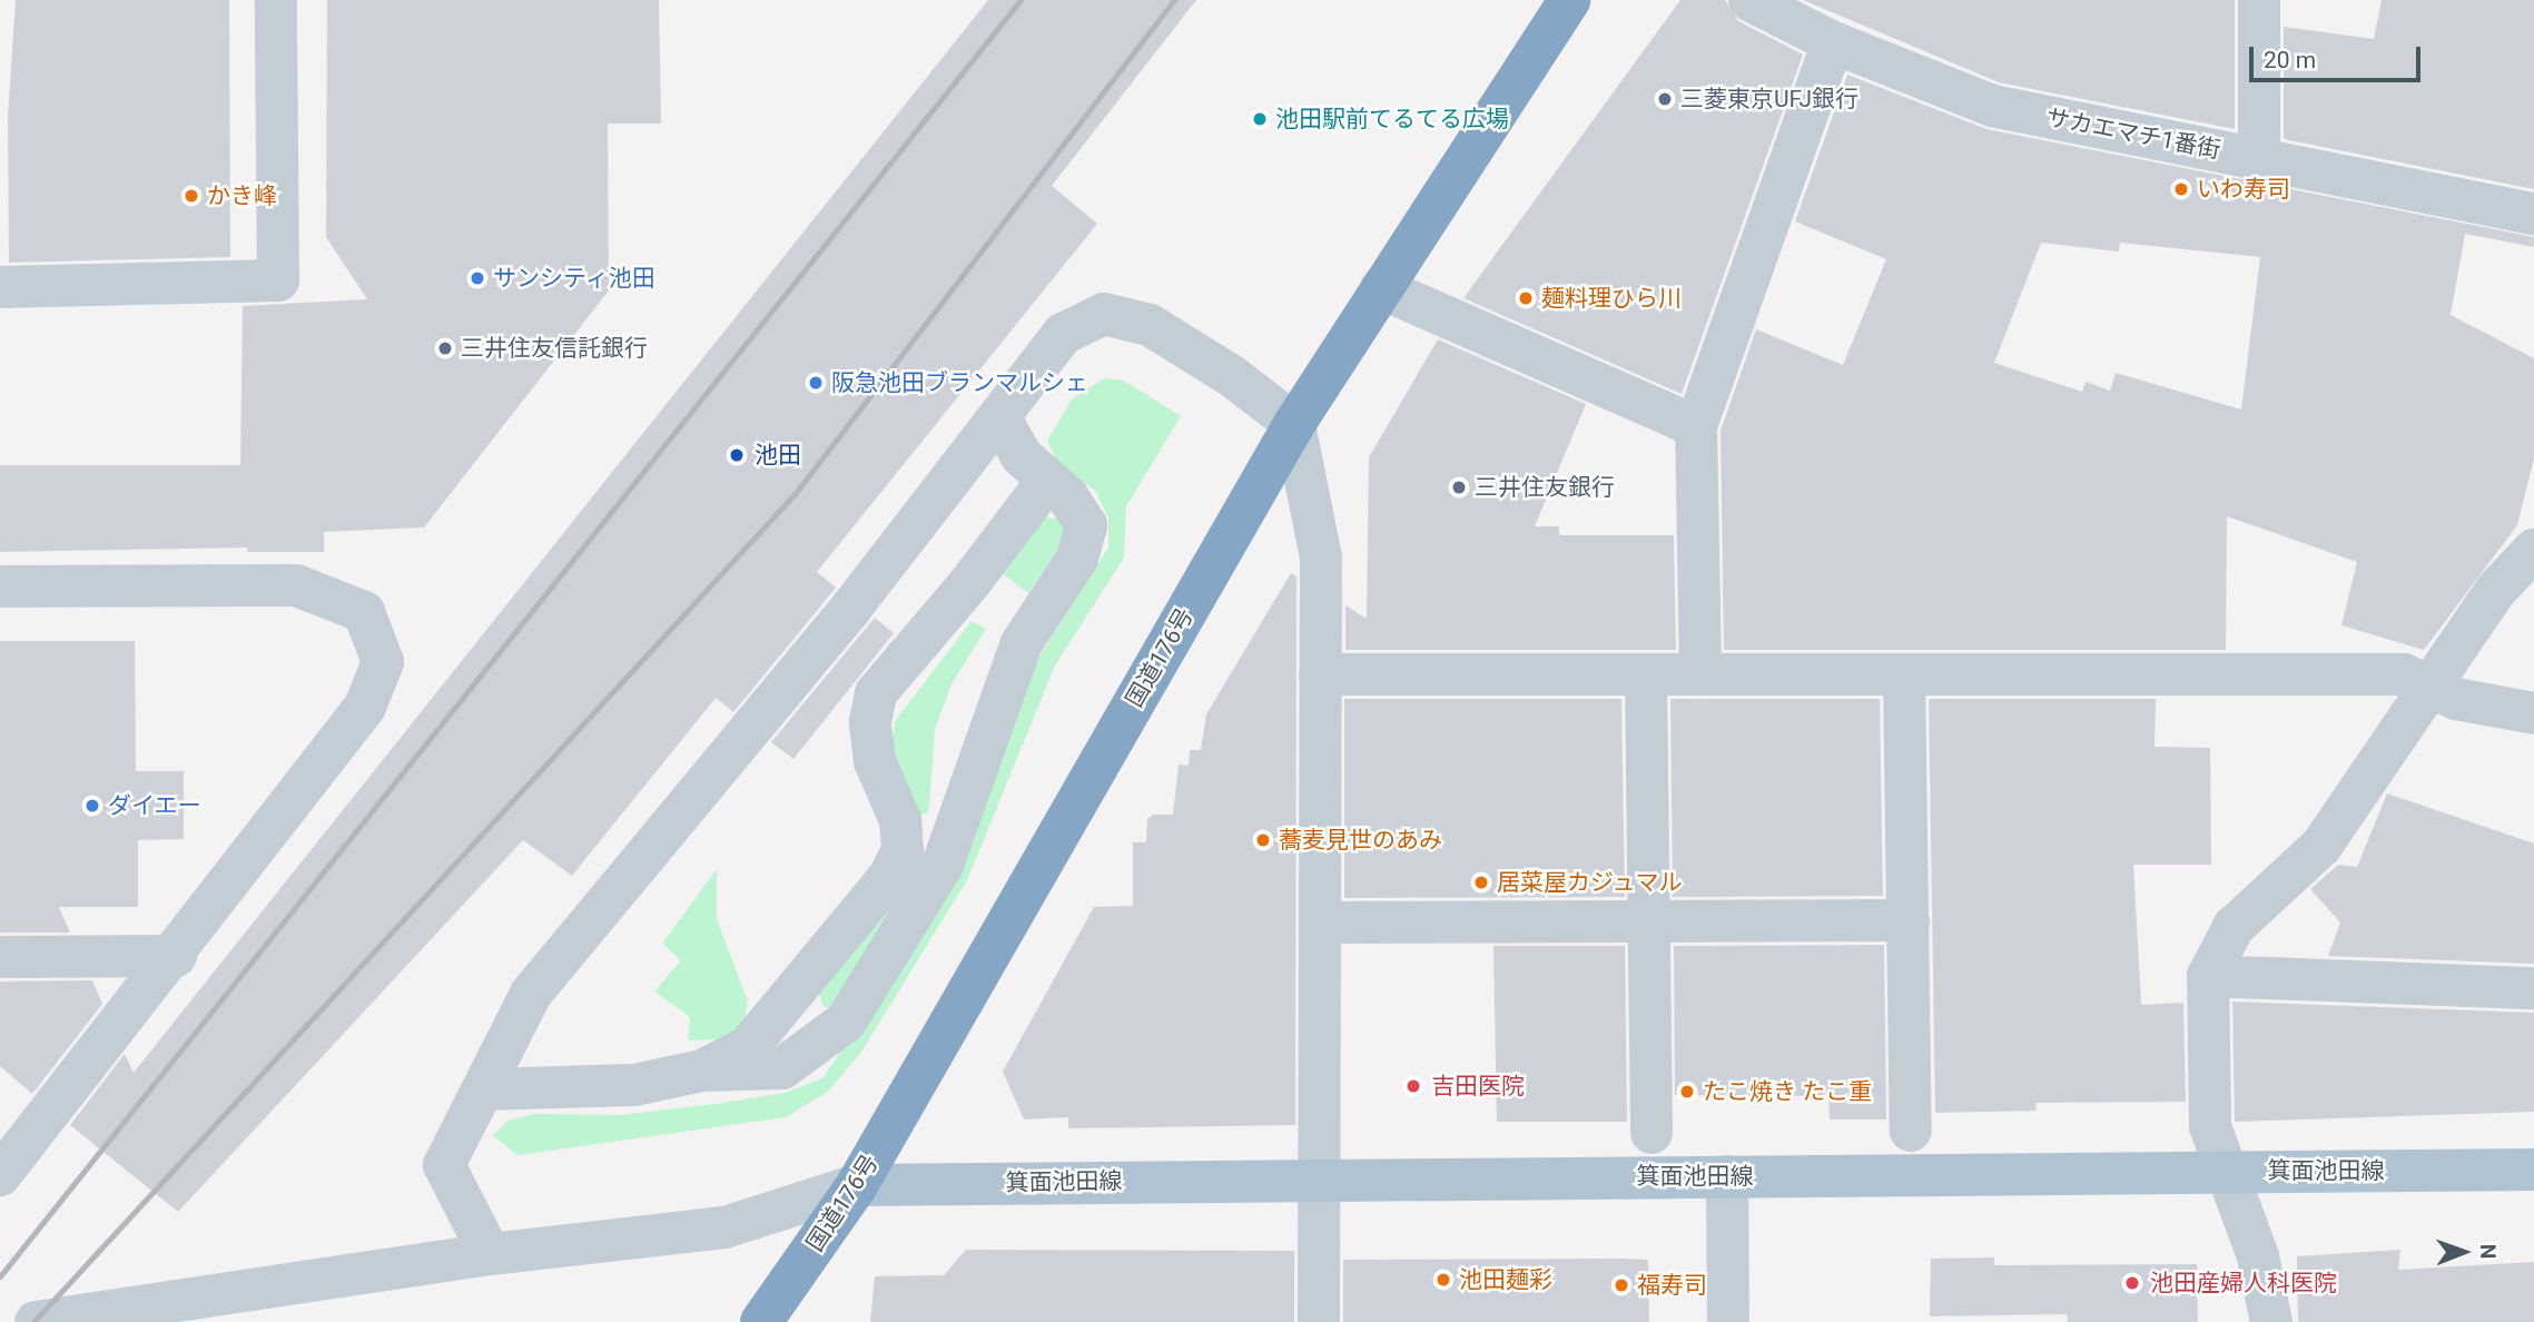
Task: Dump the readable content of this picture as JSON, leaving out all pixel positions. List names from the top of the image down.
{
  "streets": {
    "highway": ["国道176号"],
    "main road": ["箕面池田線"],
    "street": ["サカエマチ1番街"]
  },
  "crossings": [
    ["国道176号", "箕面池田線"]
  ],
  "places": [
    "三菱東京UFJ銀行",
    "池田駅前てるてる広場",
    "いわ寿司",
    "かき峰",
    "サンシティ池田",
    "麺料理ひら川",
    "三井住友信託銀行",
    "阪急池田ブランマルシェ",
    "池田",
    "三井住友銀行",
    "ダイエー",
    "蕎麦見世のあみ",
    "居菜屋カジュマル",
    "吉田医院",
    "たこ焼き たこ重",
    "池田麺彩",
    "池田産婦人科医院",
    "福寿司"
  ],
  "scale_bar": "20 m",
  "north": "right"
}
